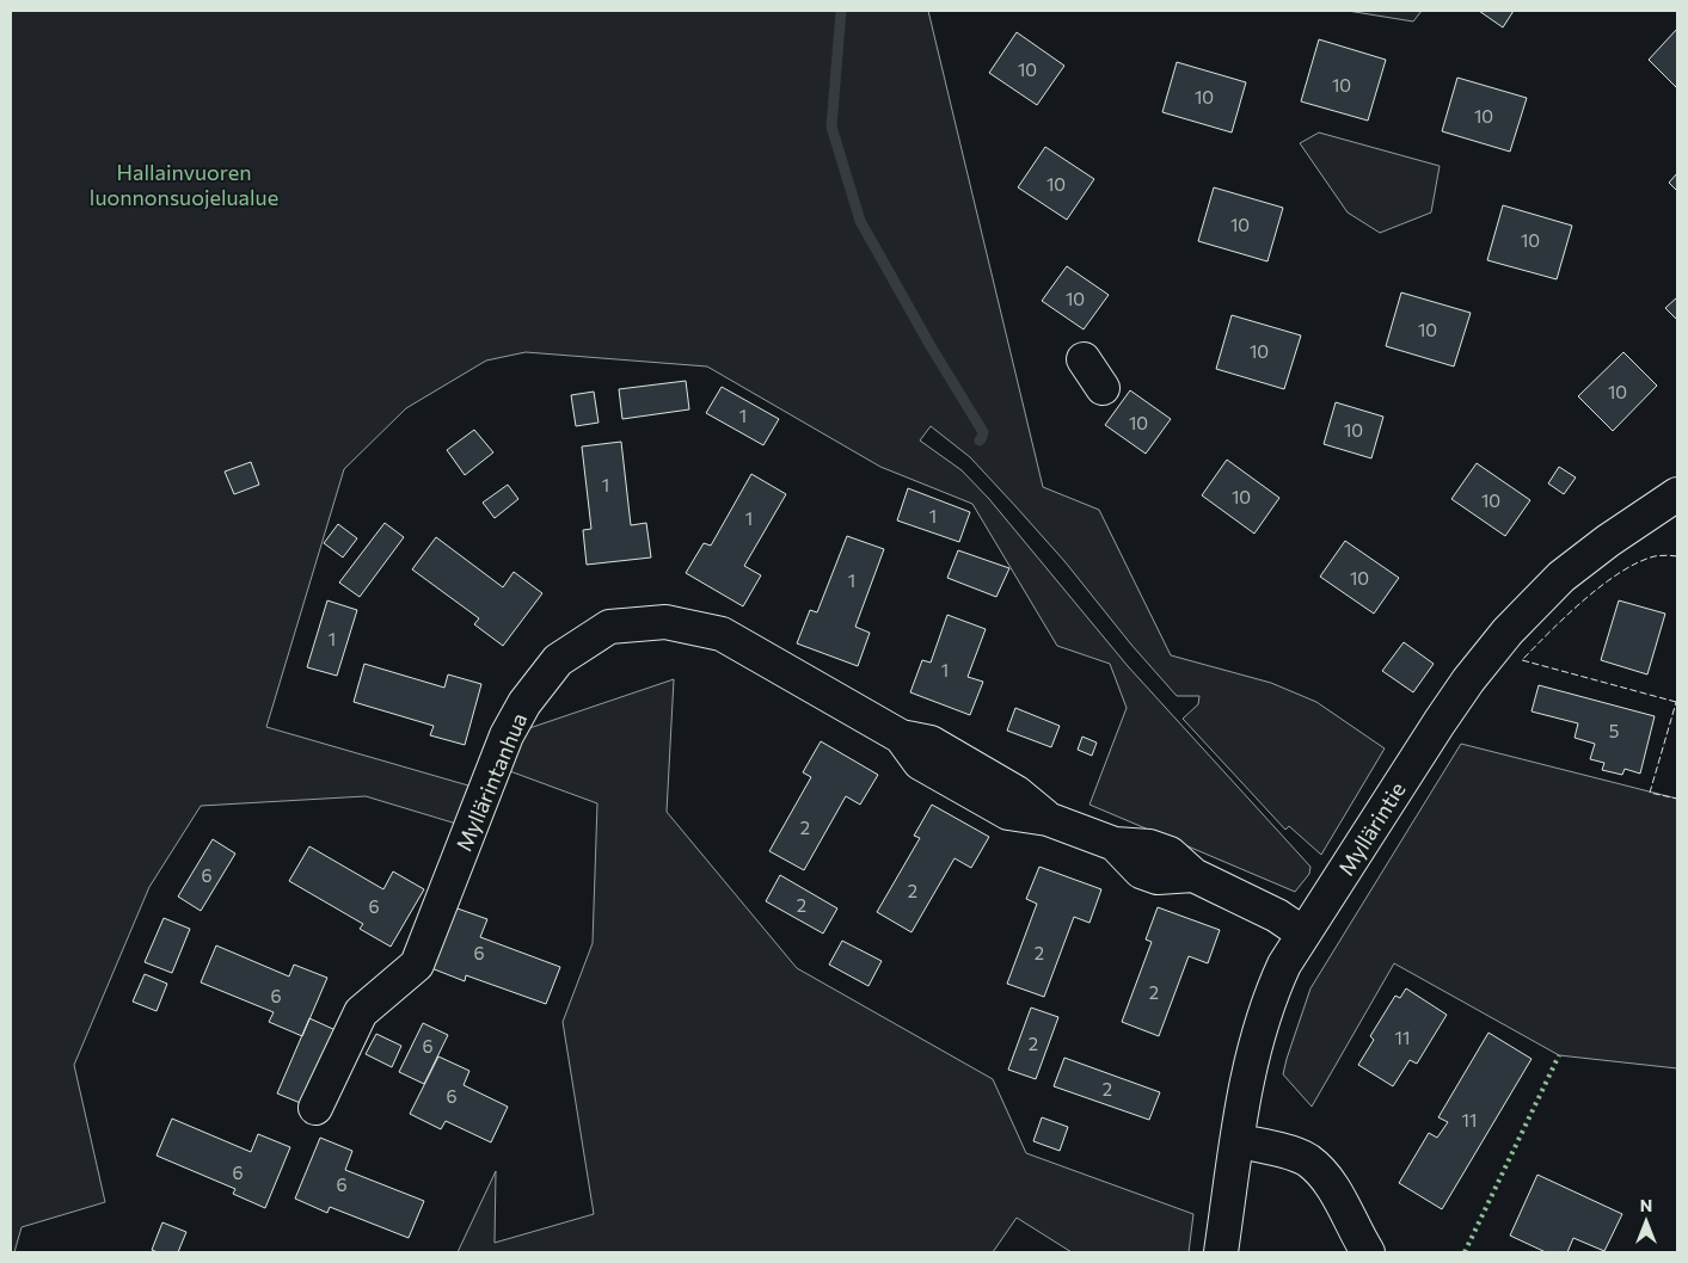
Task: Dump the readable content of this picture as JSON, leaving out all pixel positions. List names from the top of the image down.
{
  "streets": {
    "street": ["Myllärintanhua", "Myllärintie"]
  },
  "crossings": [
    ["Myllärintanhua", "Myllärintie"]
  ],
  "parks": ["Hallainvuoren luonnonsuojelualue"],
  "house_numbers": [
    "10",
    "10",
    "10",
    "10",
    "10",
    "10",
    "10",
    "10",
    "10",
    "10",
    "10",
    "1",
    "10",
    "10",
    "1",
    "10",
    "10",
    "1",
    "1",
    "10",
    "1",
    "1",
    "1",
    "5",
    "2",
    "6",
    "2",
    "2",
    "6",
    "6",
    "2",
    "2",
    "6",
    "11",
    "2",
    "6",
    "2",
    "6",
    "11",
    "6",
    "6"
  ],
  "north": "top"
}
